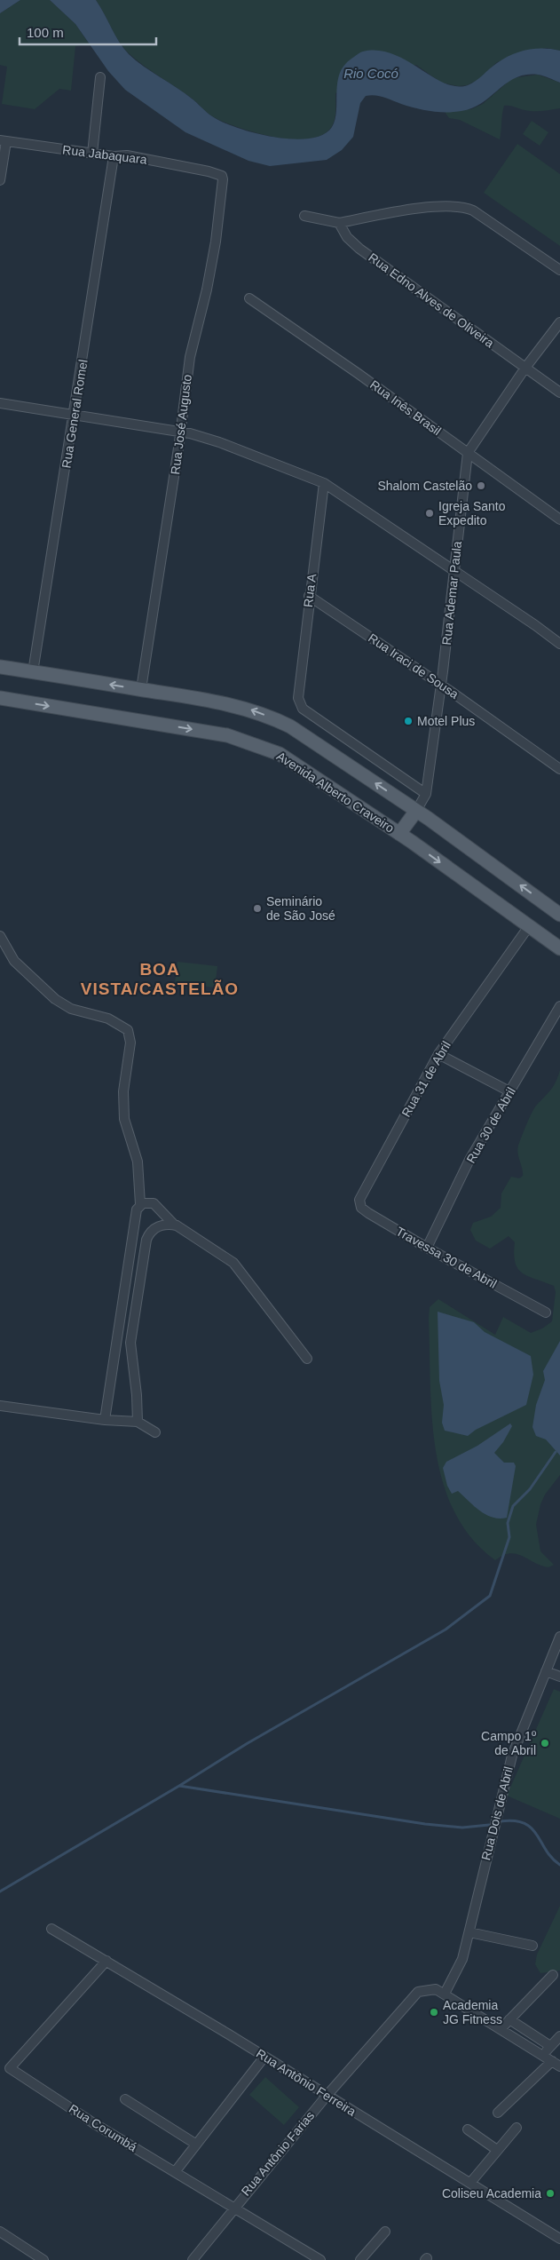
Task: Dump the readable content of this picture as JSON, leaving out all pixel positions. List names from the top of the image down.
{
  "streets": {
    "main road": ["Avenida Alberto Craveiro"],
    "street": [
      "Rua Jabaquara",
      "Rua Edno Alves de Oliveira",
      "Rua Inês Brasil",
      "Rua General Romel",
      "Rua José Augusto",
      "Rua A",
      "Rua Ademar Paula",
      "Rua Iraci de Sousa",
      "Rua 31 de Abril",
      "Rua 30 de Abril",
      "Travessa 30 de Abril",
      "Rua Dois de Abril",
      "Rua Antônio Ferreira",
      "Rua Corumbá",
      "Rua Antônio Farias"
    ]
  },
  "crossings": [
    ["Rua Jabaquara", "Rua General Romel"],
    ["Rua Jabaquara", "Rua José Augusto"],
    ["Rua Edno Alves de Oliveira", "Rua Ademar Paula"],
    ["Rua Inês Brasil", "Rua Ademar Paula"],
    ["Rua A", "Rua Ademar Paula"],
    ["Rua A", "Rua Iraci de Sousa"],
    ["Rua Ademar Paula", "Rua Iraci de Sousa"],
    ["Avenida Alberto Craveiro", "Rua 31 de Abril"],
    ["Rua 31 de Abril", "Travessa 30 de Abril"],
    ["Rua 30 de Abril", "Travessa 30 de Abril"],
    ["Rua Dois de Abril", "Rua Antônio Farias"],
    ["Rua Antônio Ferreira", "Rua Corumbá"],
    ["Rua Antônio Ferreira", "Rua Antônio Farias"],
    ["Rua Corumbá", "Rua Antônio Farias"]
  ],
  "districts": ["BOA VISTA/CASTELÃO"],
  "water": ["Rio Cocó"],
  "places": [
    "Shalom Castelão",
    "Igreja Santo Expedito",
    "Motel Plus",
    "Seminário de São José",
    "Campo 1º de Abril",
    "Academia JG Fitness",
    "Coliseu Academia"
  ],
  "scale_bar": "100 m"
}
